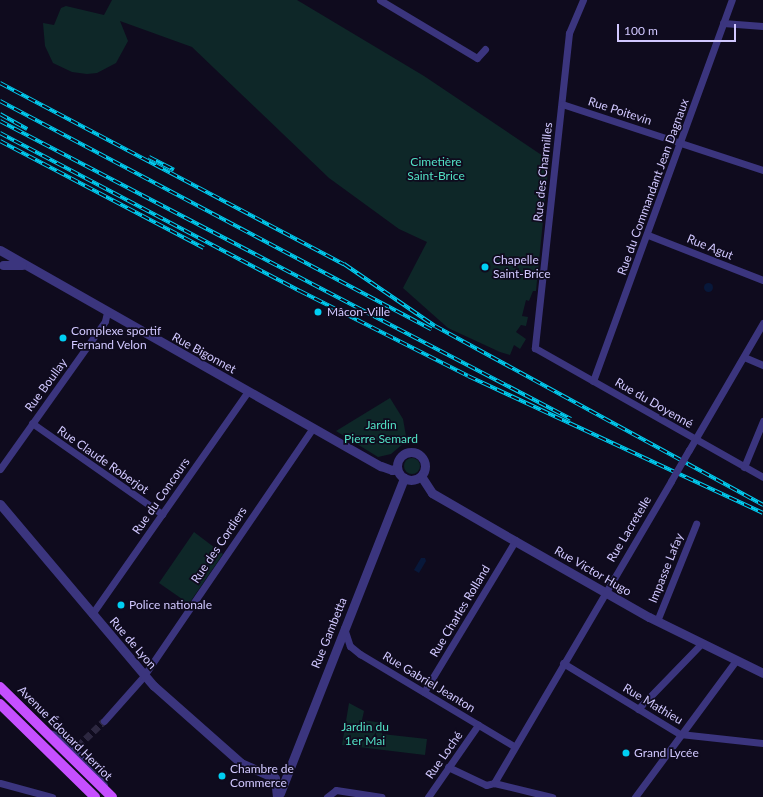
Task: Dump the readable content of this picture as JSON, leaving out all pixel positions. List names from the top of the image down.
{
  "streets": {
    "main road": ["Avenue Édouard Herriot"],
    "street": [
      "Rue Poitevin",
      "Rue des Charmilles",
      "Rue du Commandant Jean Dagnaux",
      "Rue Agut",
      "Rue Bigonnet",
      "Rue Boullay",
      "Rue du Doyenné",
      "Rue Claude Roberjot",
      "Rue du Concours",
      "Rue Lacretelle",
      "Rue des Cordiers",
      "Impasse Lafay",
      "Rue Victor Hugo",
      "Rue Charles Rolland",
      "Rue Gambetta",
      "Rue de Lyon",
      "Rue Gabriel Jeanton",
      "Rue Mathieu",
      "Rue Loché"
    ]
  },
  "crossings": [
    ["Rue Poitevin", "Rue des Charmilles"],
    ["Rue Poitevin", "Rue du Commandant Jean Dagnaux"],
    ["Rue des Charmilles", "Rue du Doyenné"],
    ["Rue du Commandant Jean Dagnaux", "Rue Agut"],
    ["Rue du Commandant Jean Dagnaux", "Rue du Doyenné"],
    ["Rue Bigonnet", "Rue Boullay"],
    ["Rue Bigonnet", "Rue du Concours"],
    ["Rue Bigonnet", "Rue des Cordiers"],
    ["Rue Bigonnet", "Rue Victor Hugo"],
    ["Rue Bigonnet", "Rue Gambetta"],
    ["Rue Boullay", "Rue Claude Roberjot"],
    ["Rue du Doyenné", "Rue Lacretelle"],
    ["Rue Claude Roberjot", "Rue du Concours"],
    ["Rue du Concours", "Rue de Lyon"],
    ["Rue Lacretelle", "Rue Victor Hugo"],
    ["Rue Lacretelle", "Rue Gabriel Jeanton"],
    ["Rue Lacretelle", "Rue Mathieu"],
    ["Rue des Cordiers", "Rue de Lyon"],
    ["Impasse Lafay", "Rue Victor Hugo"],
    ["Rue Victor Hugo", "Rue Charles Rolland"],
    ["Rue Victor Hugo", "Rue Gambetta"],
    ["Rue Charles Rolland", "Rue Gabriel Jeanton"],
    ["Rue Gambetta", "Rue Gabriel Jeanton"],
    ["Rue Gabriel Jeanton", "Rue Loché"]
  ],
  "parks": ["Cimetière Saint-Brice", "Jardin Pierre Semard", "Jardin du 1er Mai"],
  "places": [
    "Chapelle Saint-Brice",
    "Mâcon-Ville",
    "Complexe sportif Fernand Velon",
    "Police nationale",
    "Grand Lycée",
    "Chambre de Commerce"
  ],
  "scale_bar": "100 m"
}
